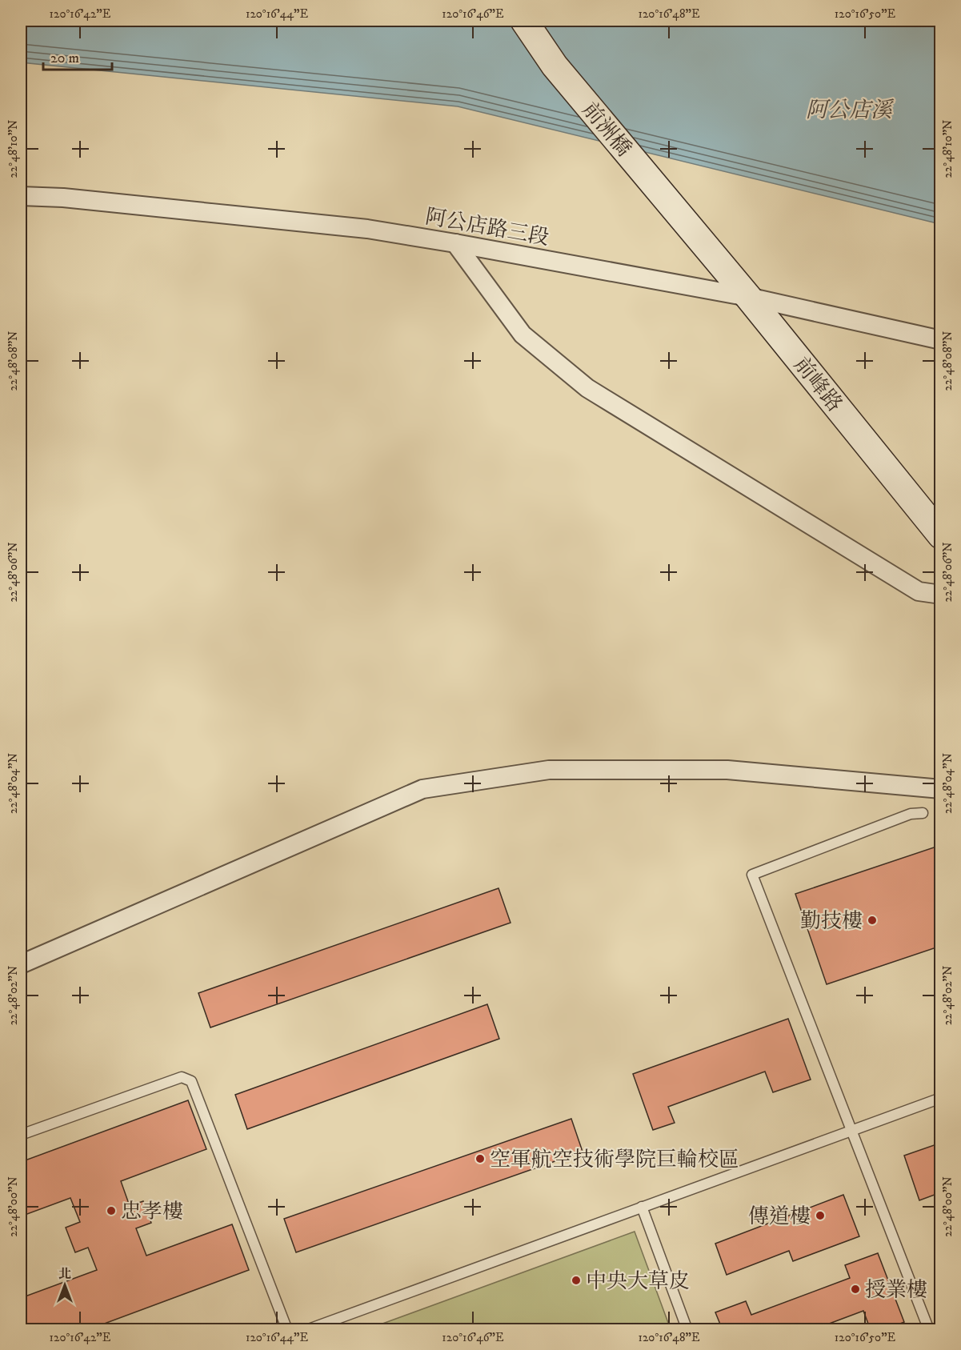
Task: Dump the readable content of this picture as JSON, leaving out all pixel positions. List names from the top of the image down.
{
  "streets": {
    "main road": ["前洲橋", "前峰路"],
    "street": ["阿公店路三段"]
  },
  "crossings": [
    ["前洲橋", "前峰路"],
    ["阿公店路三段", "前峰路"]
  ],
  "water": ["阿公店溪"],
  "places": [
    "勤技樓",
    "空軍航空技術學院巨輪校區",
    "忠孝樓",
    "傳道樓",
    "中央大草皮",
    "授業樓"
  ],
  "scale_bar": "20 m",
  "north": "top",
  "coordinates": [
    "120°16'42\"E",
    "120°16'44\"E",
    "120°16'46\"E",
    "120°16'48\"E",
    "120°16'50\"E",
    "22°48'10\"N",
    "22°48'08\"N",
    "22°48'06\"N",
    "22°48'04\"N",
    "22°48'02\"N",
    "22°48'00\"N"
  ]
}
